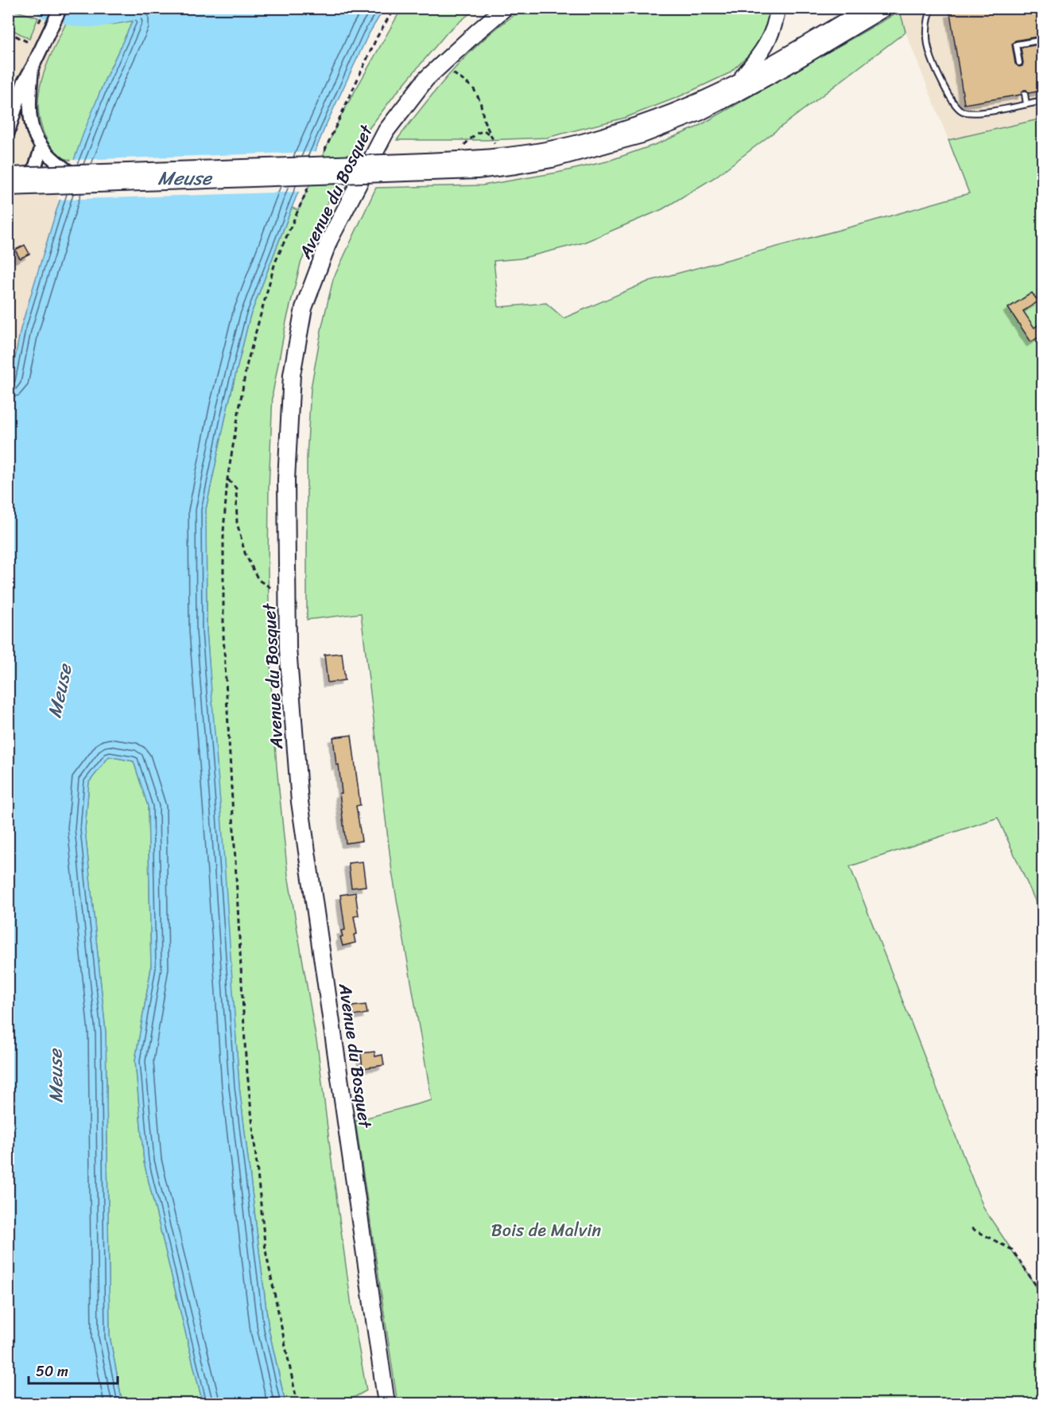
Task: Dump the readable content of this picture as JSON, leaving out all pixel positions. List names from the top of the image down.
{
  "streets": {
    "main road": ["Avenue du Bosquet"]
  },
  "water": ["Meuse"],
  "parks": ["Bois de Malvin"],
  "scale_bar": "50 m"
}
